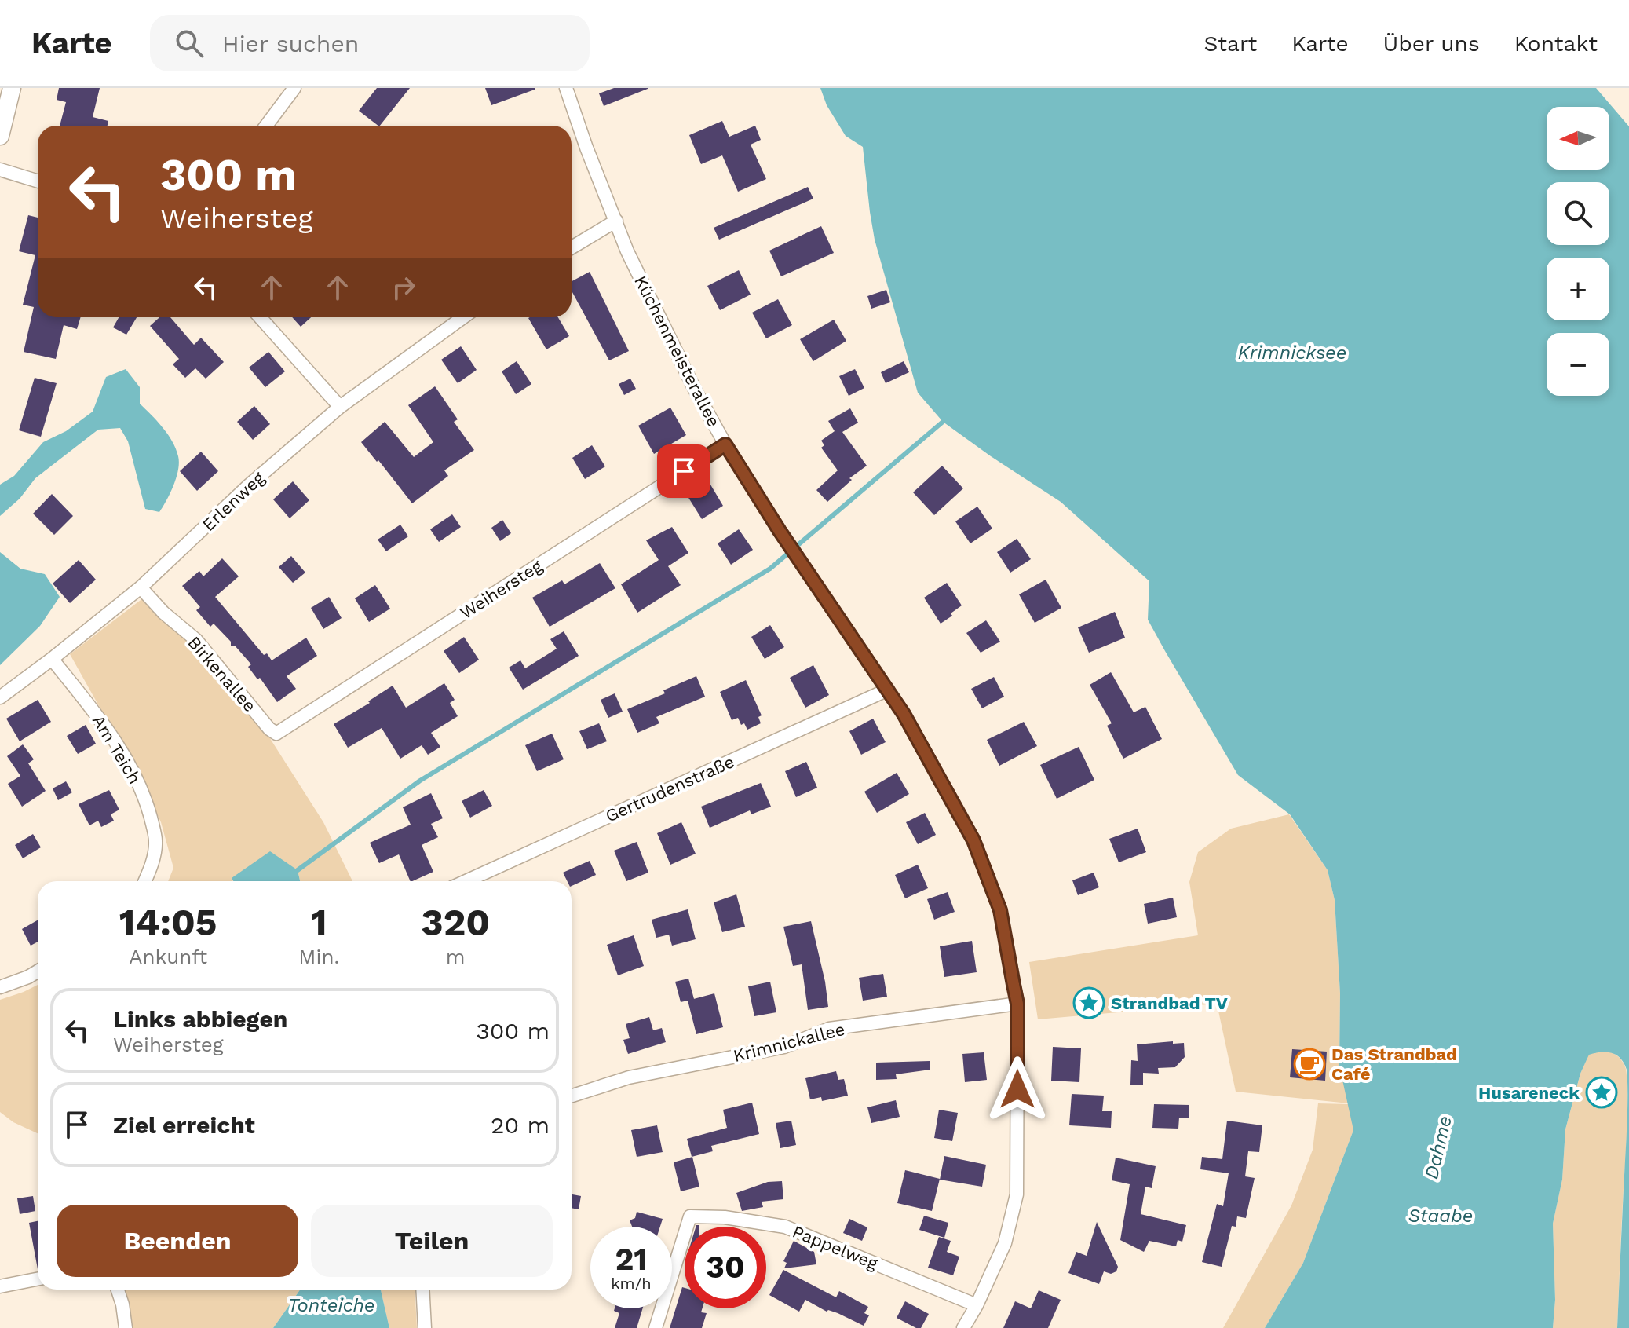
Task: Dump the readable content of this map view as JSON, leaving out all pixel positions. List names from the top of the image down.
{
  "streets": {
    "street": [
      "Küchenmeisterallee",
      "Erlenweg",
      "Weihersteg",
      "Birkenallee",
      "Am Teich",
      "Gertrudenstraße",
      "Krimnickallee",
      "Pappelweg"
    ]
  },
  "crossings": [
    ["Küchenmeisterallee", "Weihersteg"],
    ["Küchenmeisterallee", "Gertrudenstraße"],
    ["Küchenmeisterallee", "Krimnickallee"],
    ["Küchenmeisterallee", "Pappelweg"],
    ["Erlenweg", "Birkenallee"],
    ["Erlenweg", "Am Teich"],
    ["Weihersteg", "Birkenallee"]
  ],
  "water": [
    "Krimnicksee",
    "Dahme",
    "Staabe",
    "Tonteiche"
  ],
  "places": {
    "place": ["Strandbad TV", "Husareneck"],
    "cafe": ["Das Strandbad Café"]
  },
  "north": "left",
  "page": {
    "header": "Karte",
    "search": "Hier suchen",
    "nav": [
      "Start",
      "Karte",
      "Über uns",
      "Kontakt"
    ],
    "map_buttons": ["+", "−"],
    "turn": ["300 m", "Weihersteg"],
    "eta": [
      "14:05",
      "Ankunft",
      "1",
      "Min.",
      "320",
      "m"
    ],
    "list": [
      {
        "name": "Links abbiegen",
        "note": "Weihersteg",
        "value": "300 m"
      },
      {
        "name": "Ziel erreicht",
        "value": "20 m"
      }
    ],
    "buttons": ["Beenden", "Teilen"],
    "speed": "21 km/h",
    "limit": "30"
  }
}
